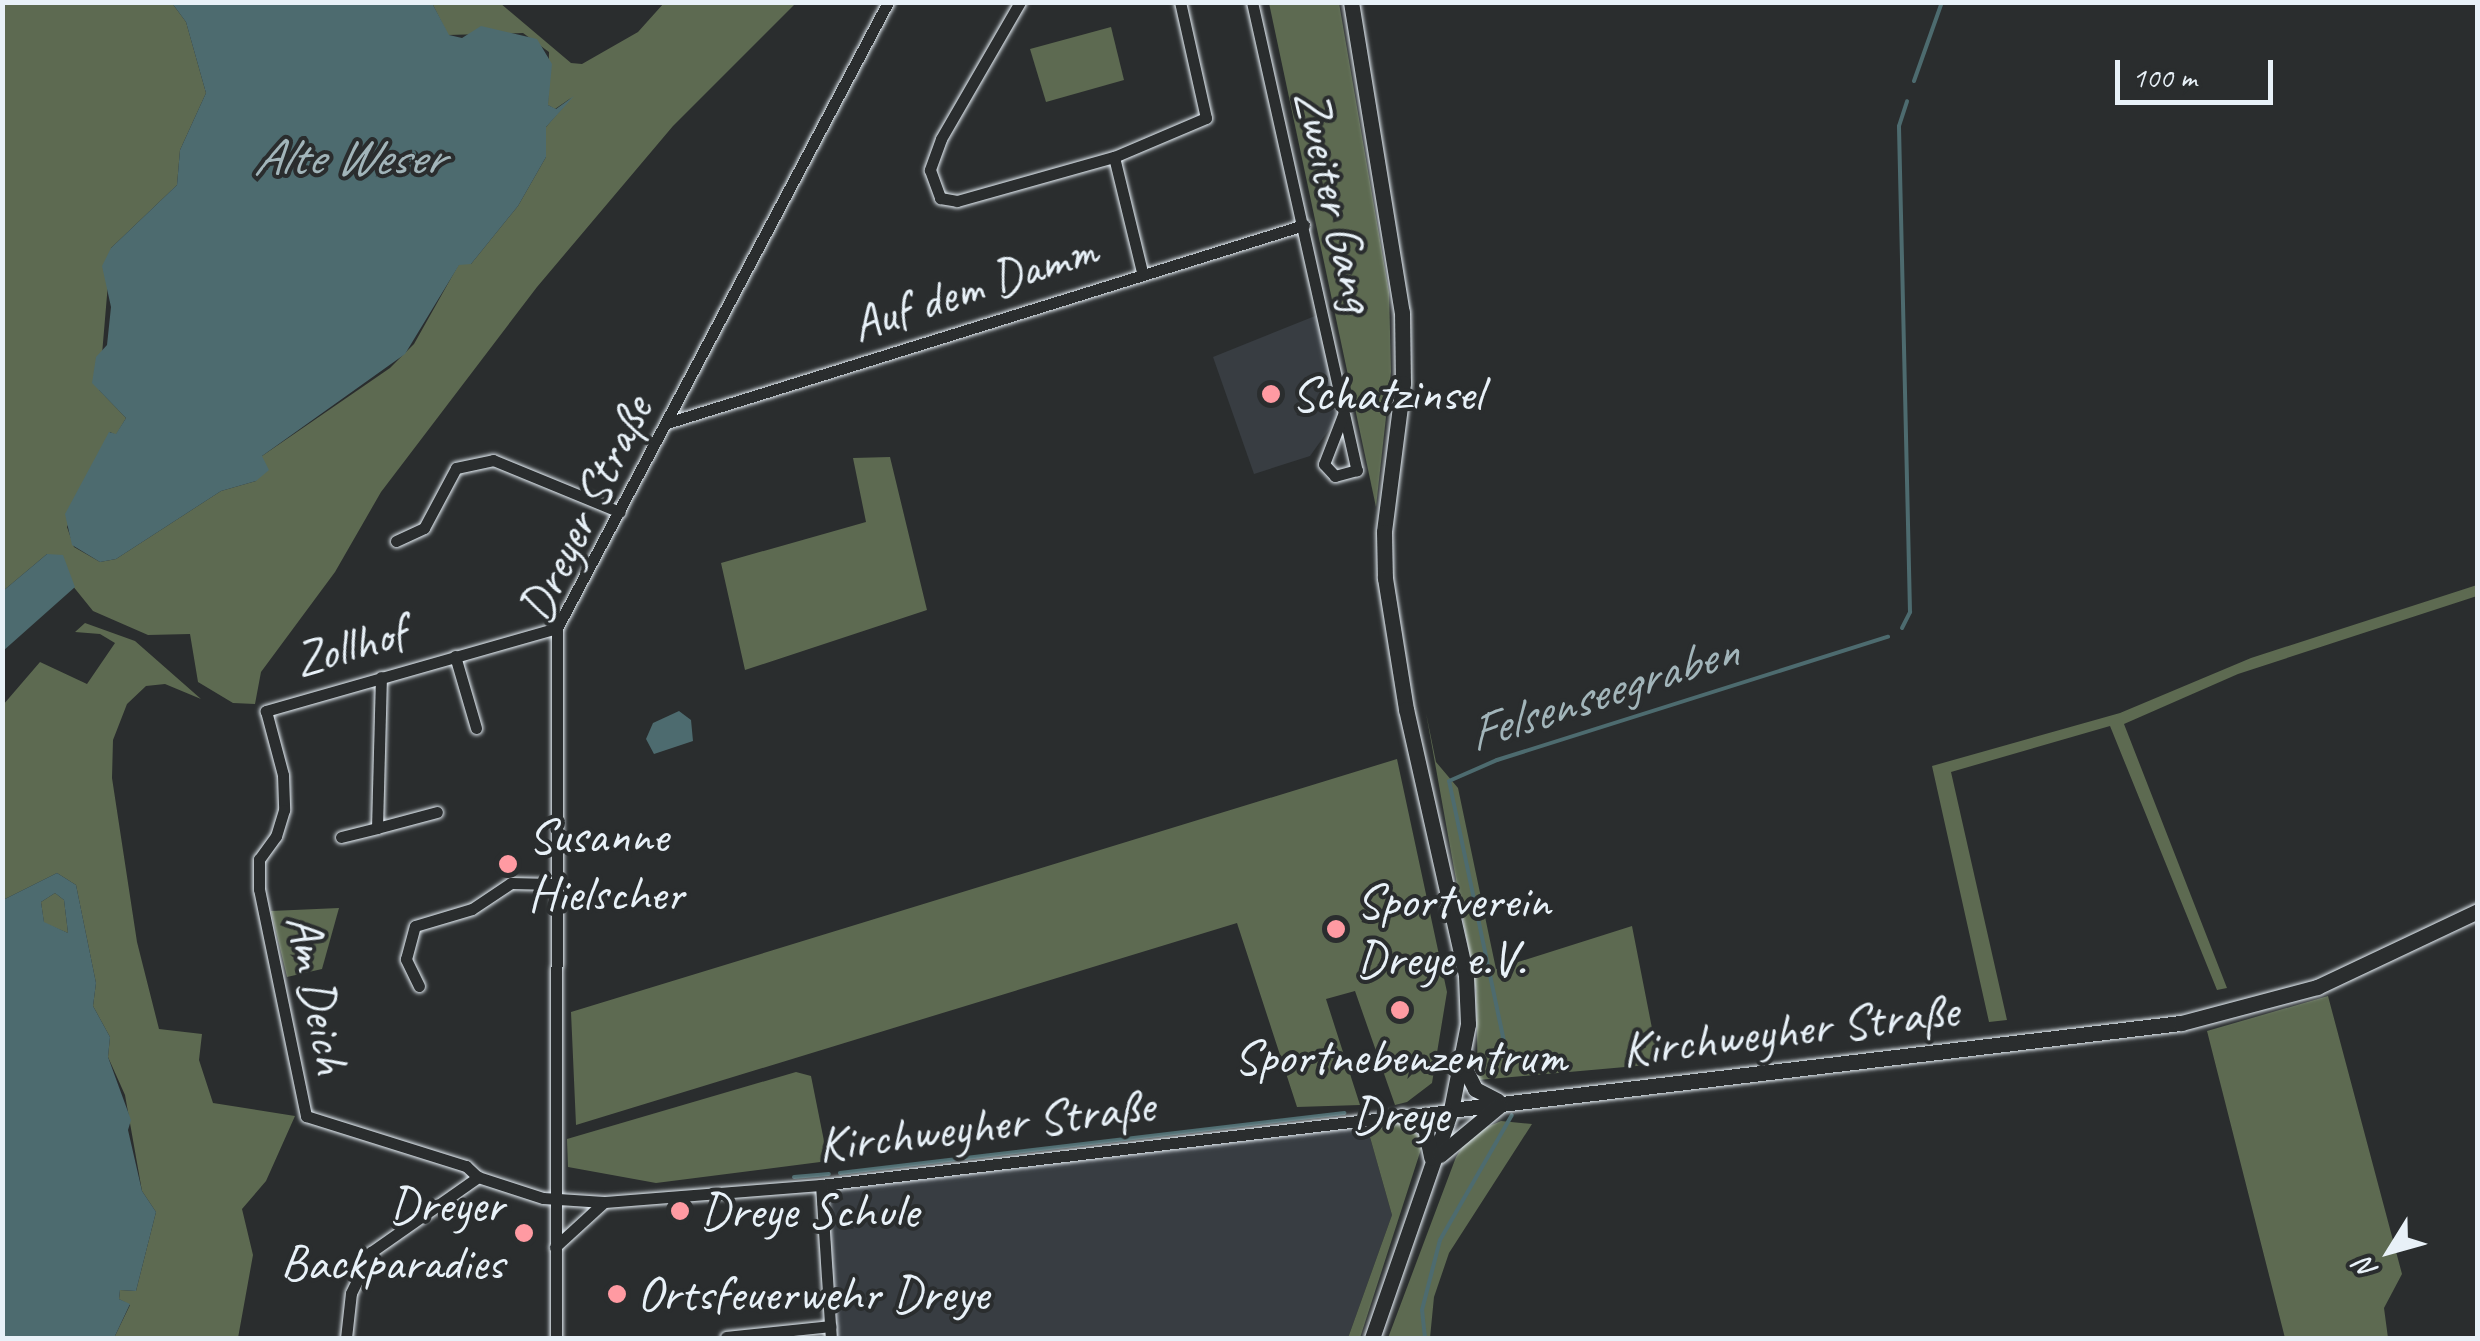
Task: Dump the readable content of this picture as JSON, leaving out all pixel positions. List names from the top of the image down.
{
  "streets": {
    "main road": ["Kirchweyher Straße"],
    "street": [
      "Zweiter Gang",
      "Auf dem Damm",
      "Dreyer Straße",
      "Zollhof",
      "Am Deich"
    ]
  },
  "crossings": [
    ["Zweiter Gang", "Auf dem Damm"],
    ["Auf dem Damm", "Dreyer Straße"],
    ["Dreyer Straße", "Zollhof"],
    ["Dreyer Straße", "Am Deich"],
    ["Dreyer Straße", "Kirchweyher Straße"],
    ["Zollhof", "Am Deich"],
    ["Am Deich", "Kirchweyher Straße"]
  ],
  "water": ["Alte Weser", "Felsenseegraben"],
  "places": [
    "Schatzinsel",
    "Susanne Hielscher",
    "Sportverein Dreye e.V.",
    "Sportnebenzentrum Dreye",
    "Dreye Schule",
    "Dreyer Backparadies",
    "Ortsfeuerwehr Dreye"
  ],
  "scale_bar": "100 m",
  "north": "bottom left"
}
